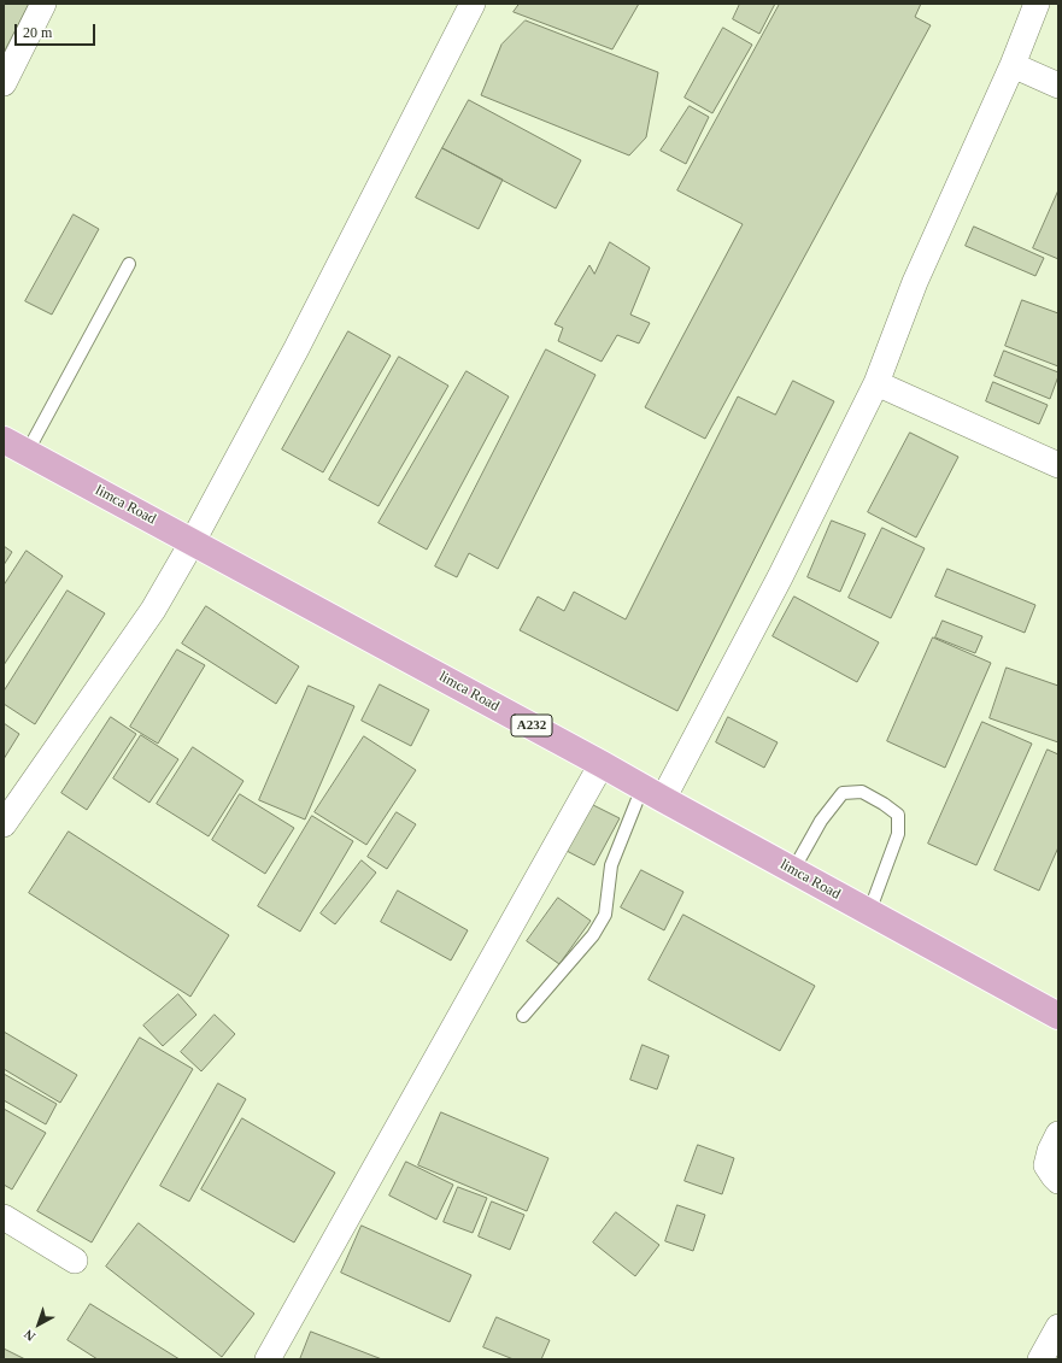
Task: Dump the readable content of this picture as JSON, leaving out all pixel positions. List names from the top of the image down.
{
  "streets": {
    "main road": ["limca Road", "A232"]
  },
  "scale_bar": "20 m",
  "north": "bottom left"
}
